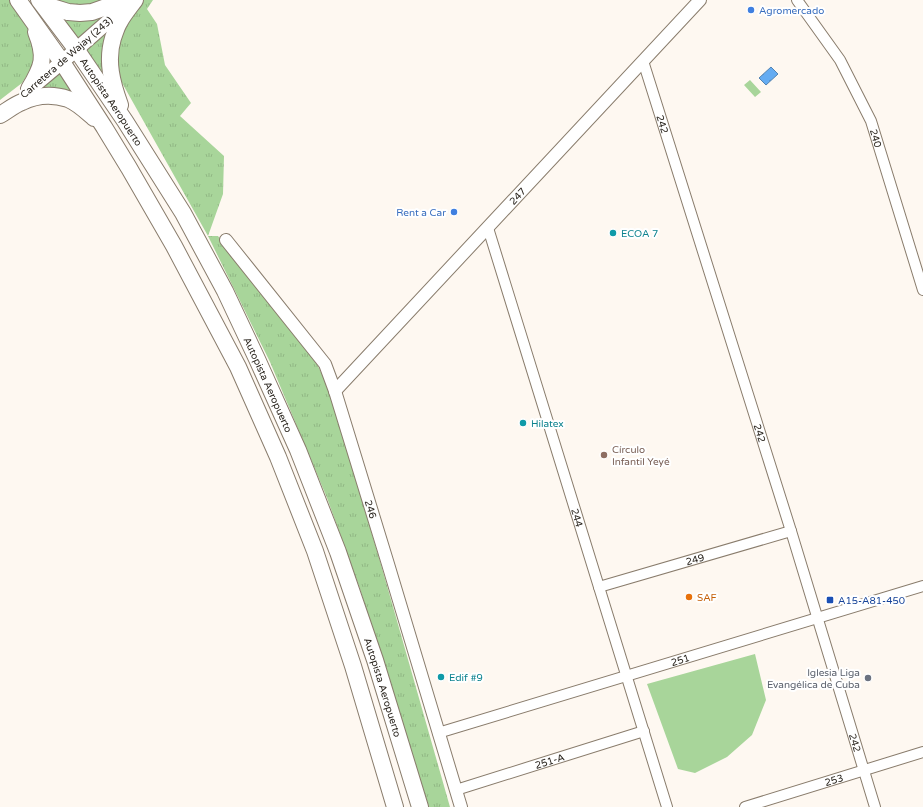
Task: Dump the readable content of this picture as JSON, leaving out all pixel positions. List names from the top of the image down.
{
  "streets": {
    "highway": ["Autopista Aeropuerto"],
    "main road": ["Carretera de Wajay (243)"],
    "street": [
      "242",
      "240",
      "247",
      "246",
      "244",
      "249",
      "251",
      "251-A",
      "253"
    ]
  },
  "crossings": [
    ["Carretera de Wajay (243)", "Autopista Aeropuerto"],
    ["242", "247"],
    ["242", "249"],
    ["242", "251"],
    ["242", "253"],
    ["247", "246"],
    ["247", "244"],
    ["246", "251"],
    ["246", "251-A"],
    ["244", "249"],
    ["244", "251"],
    ["244", "251-A"]
  ],
  "places": {
    "other": [
      "Agromercado",
      "Rent a Car",
      "ECOA 7",
      "Hilatex",
      "Círculo Infantil Yeyé",
      "SAF",
      "Edif #9",
      "Iglesia Liga Evangélica de Cuba"
    ],
    "transit": ["A15-A81-450"]
  }
}
